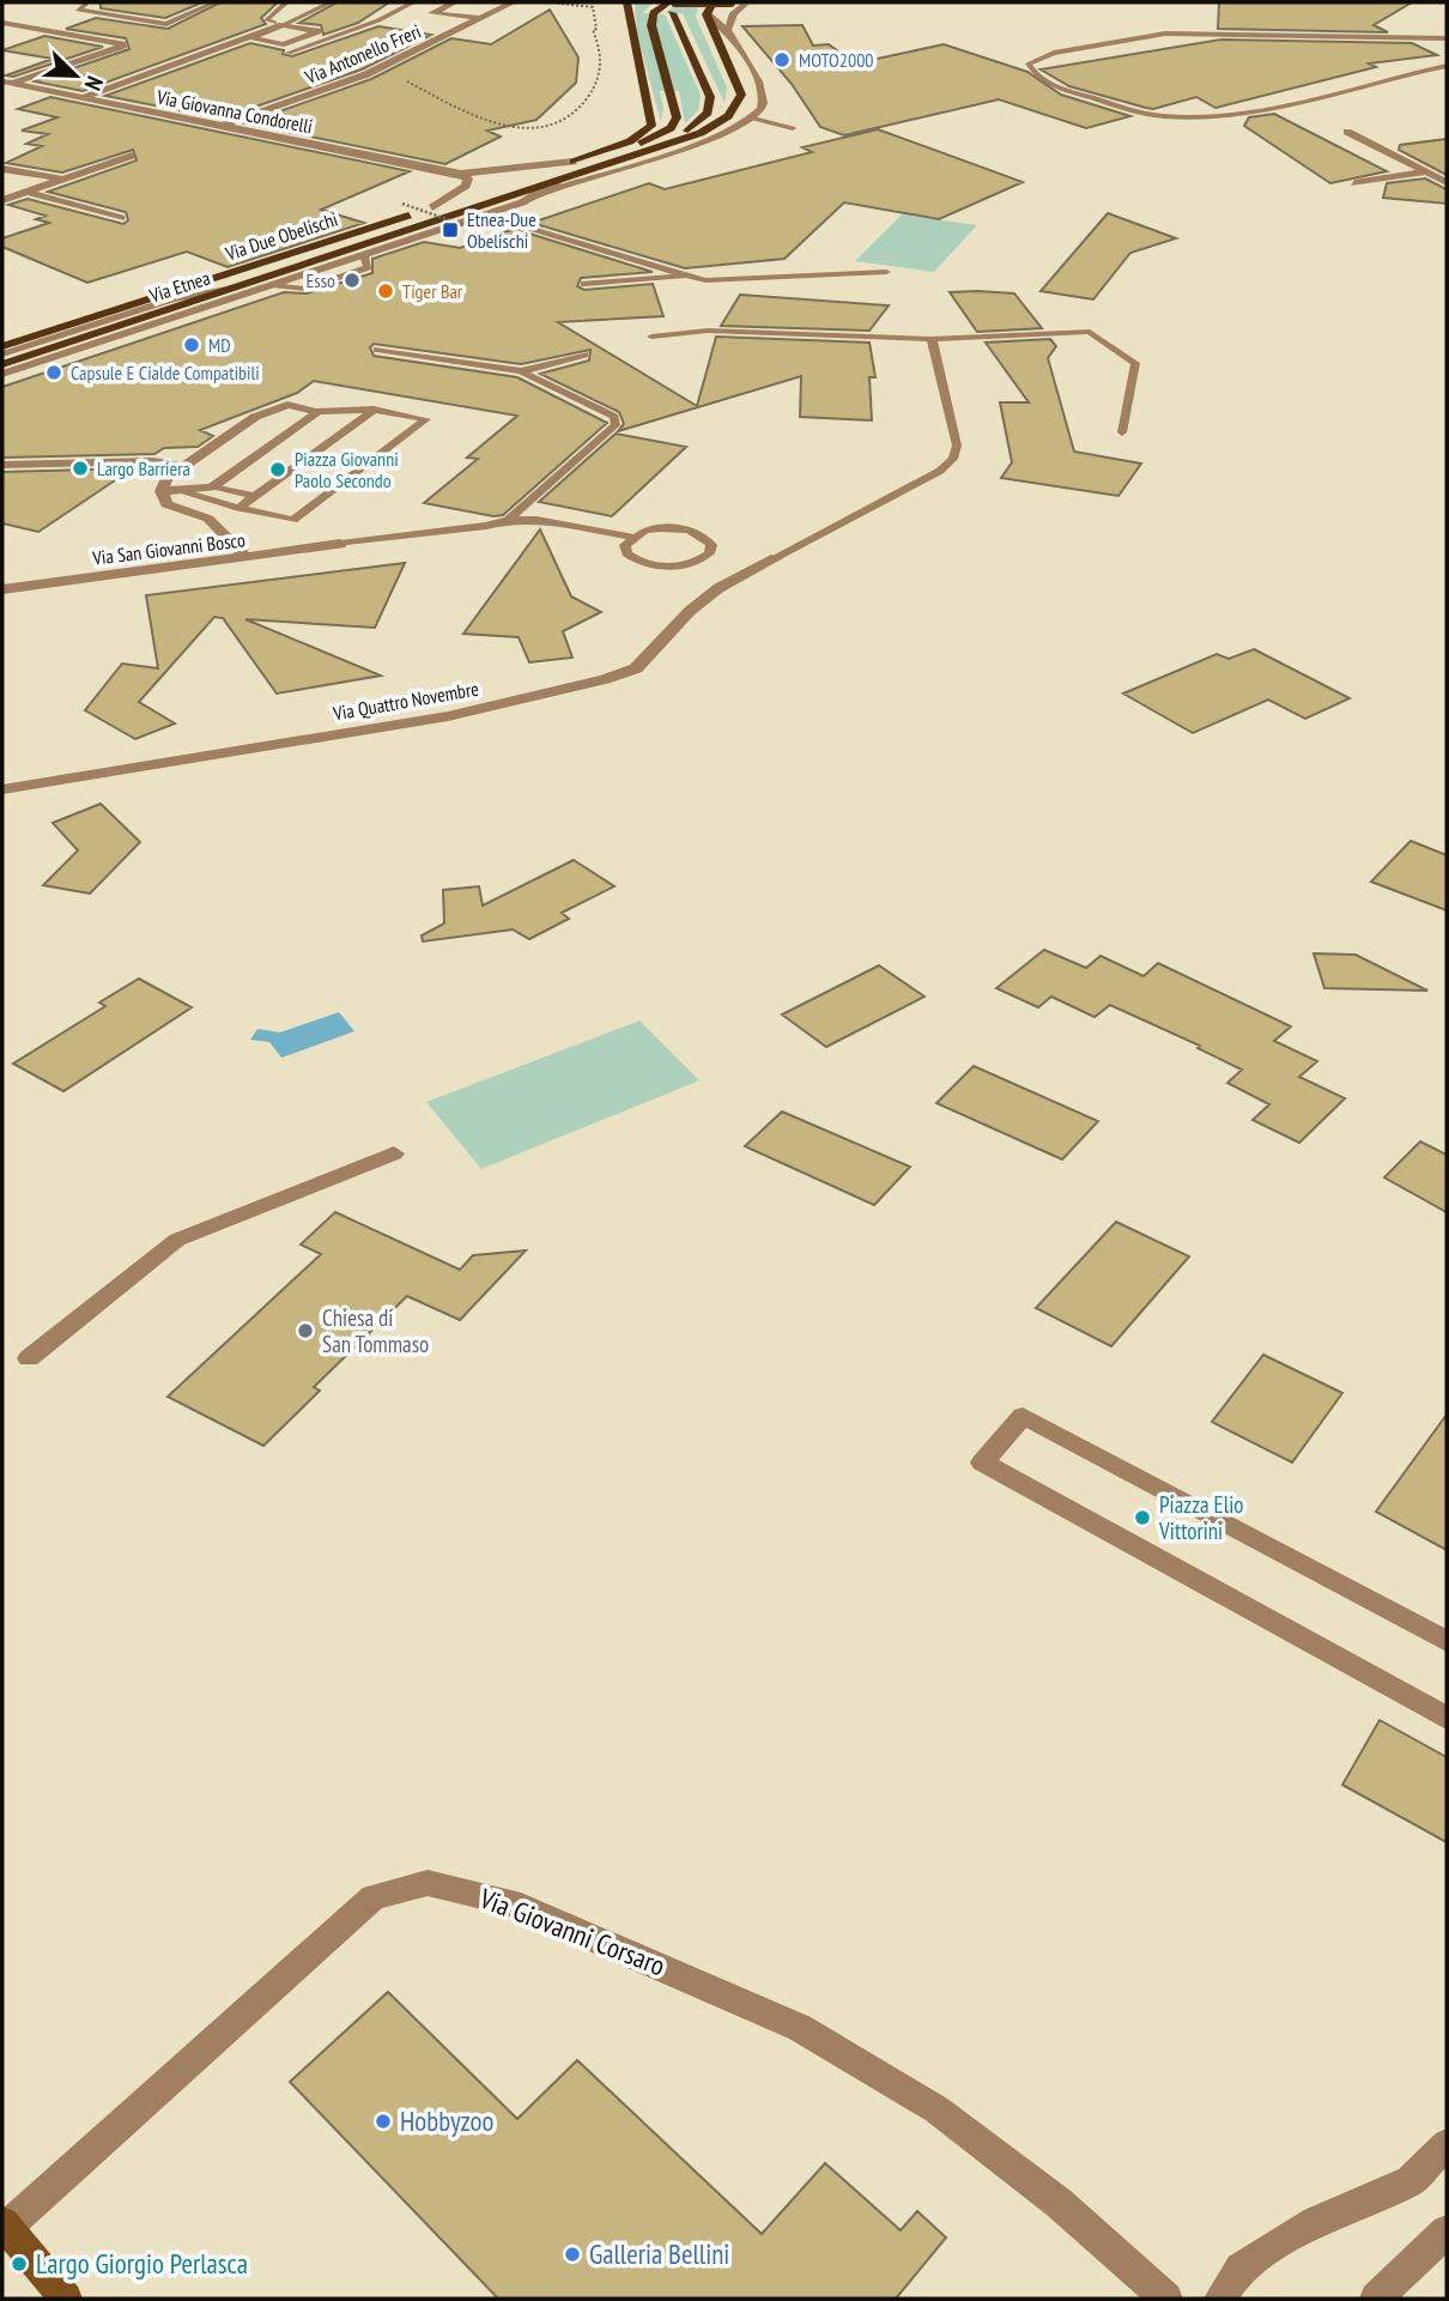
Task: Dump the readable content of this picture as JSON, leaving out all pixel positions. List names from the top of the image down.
{
  "streets": {
    "main road": ["Via Due Obelischi", "Via Etnea"],
    "street": [
      "Via Antonello Freri",
      "Via Giovanna Condorelli",
      "Via San Giovanni Bosco",
      "Via Quattro Novembre",
      "Via Giovanni Corsaro"
    ]
  },
  "crossings": [
    ["Via Antonello Freri", "Via Giovanna Condorelli"],
    ["Via Giovanna Condorelli", "Via Due Obelischi"],
    ["Via Due Obelischi", "Via Etnea"]
  ],
  "places": {
    "other": [
      "MOTO2000",
      "Esso",
      "Tiger Bar",
      "MD",
      "Capsule E Cialde Compatibili",
      "Largo Barriera",
      "Piazza Giovanni Paolo Secondo",
      "Chiesa di San Tommaso",
      "Piazza Elio Vittorini",
      "Hobbyzoo",
      "Galleria Bellini",
      "Largo Giorgio Perlasca"
    ],
    "transit": ["Etnea-Due Obelischi"]
  },
  "north": "bottom right"
}
